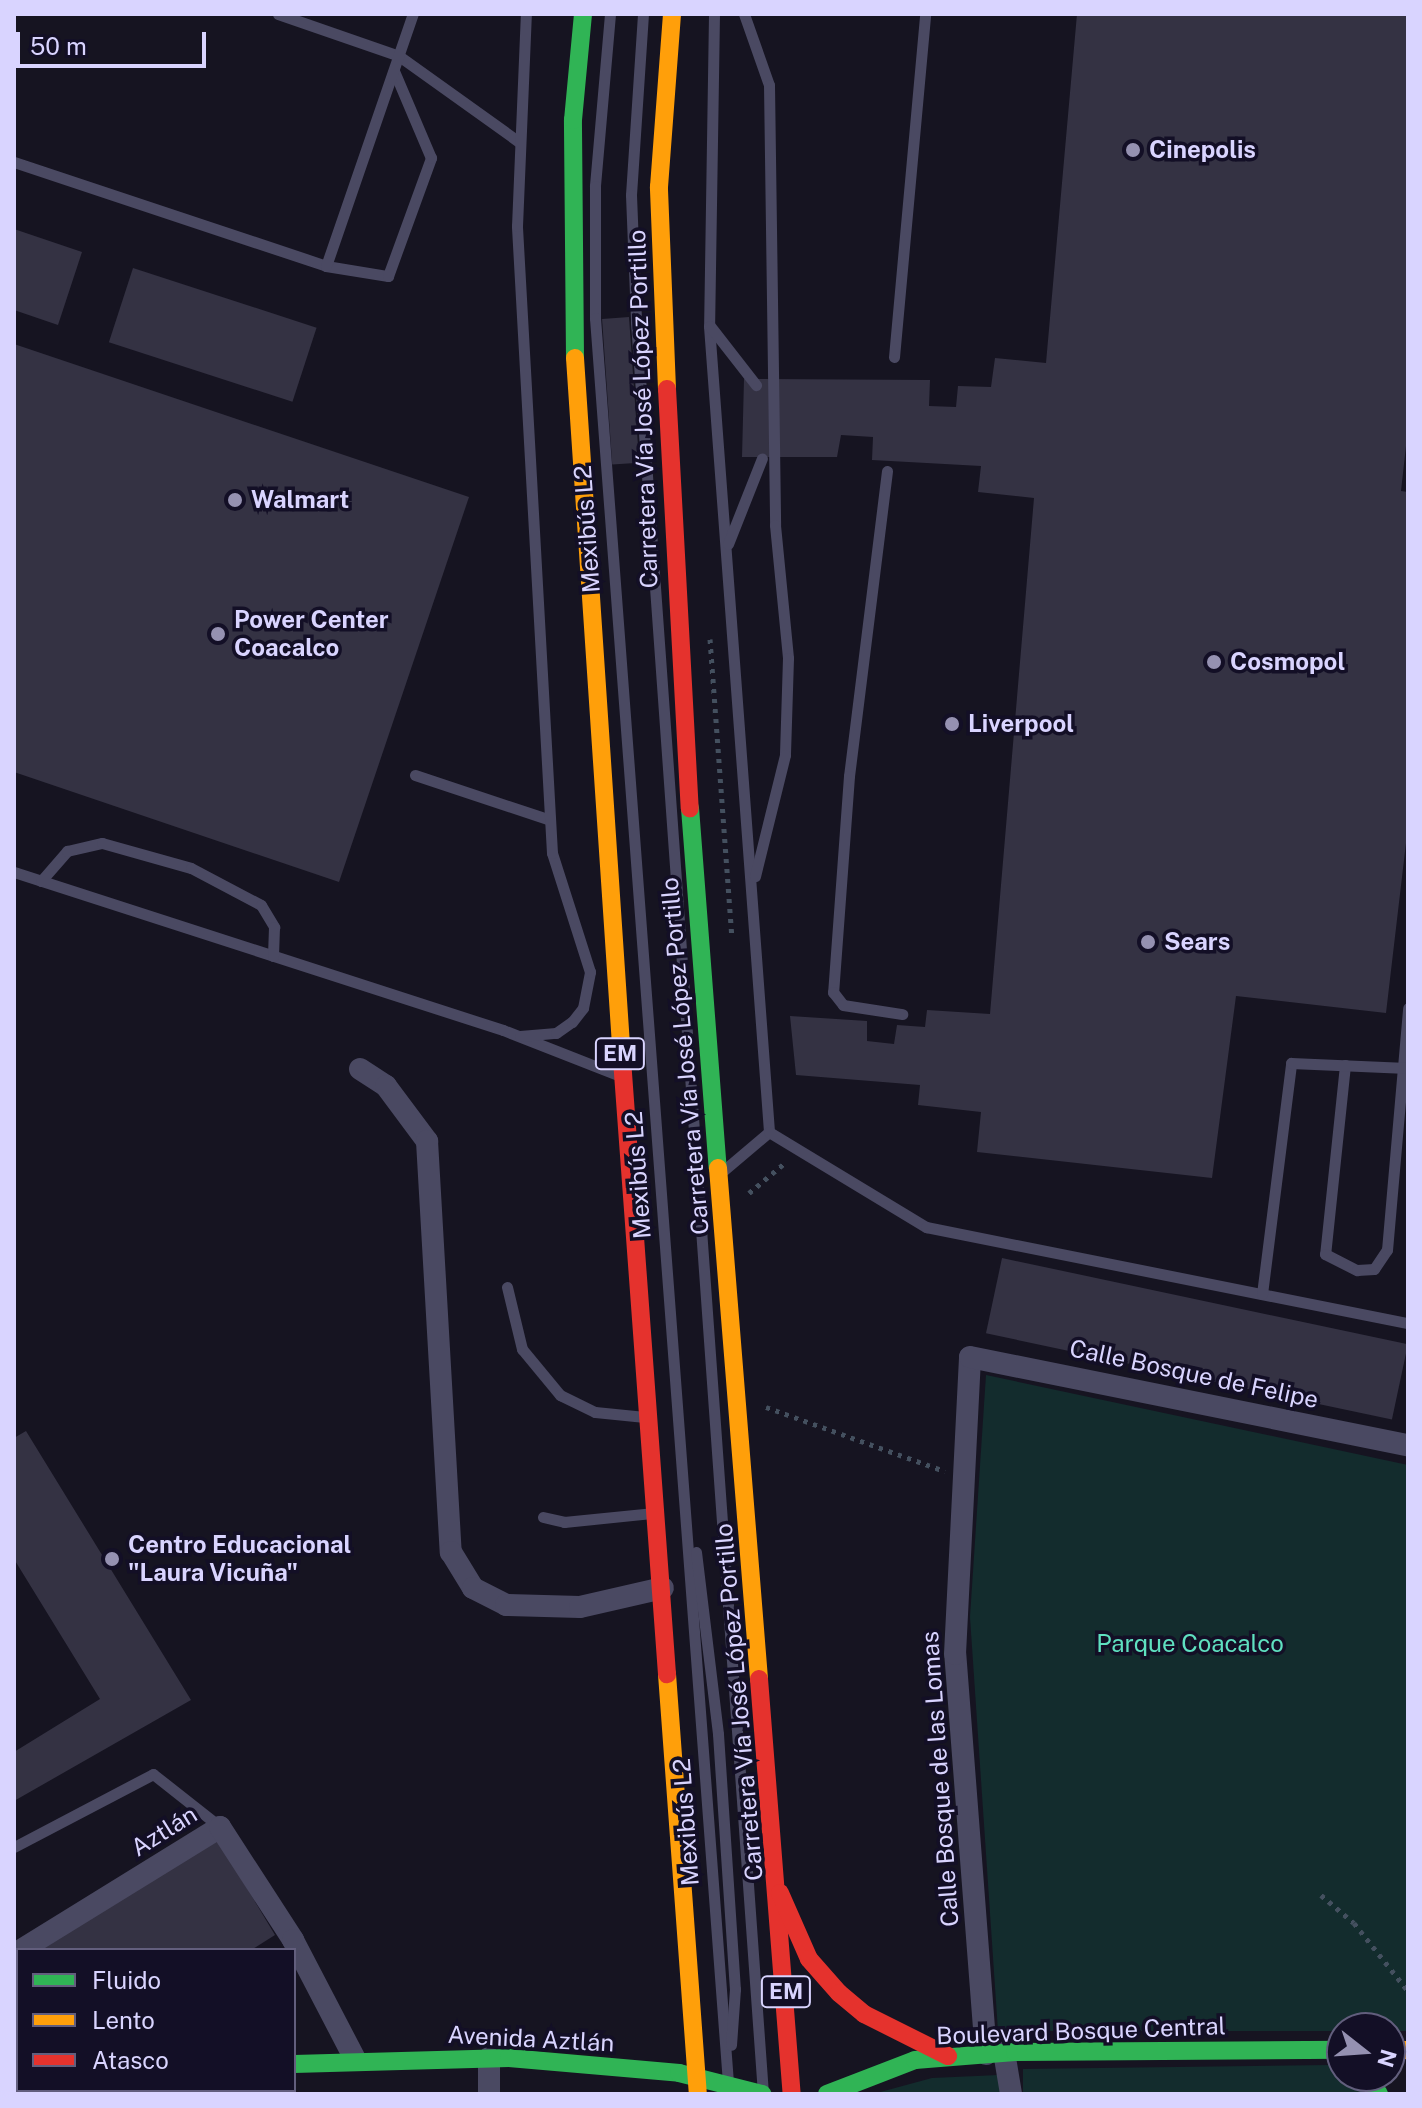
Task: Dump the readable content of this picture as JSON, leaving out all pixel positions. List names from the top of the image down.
{
  "streets": {
    "main road": [
      "Carretera Vía José López Portillo",
      "EM",
      "Boulevard Bosque Central",
      "Avenida Aztlán"
    ],
    "street": ["Calle Bosque de Felipe", "Calle Bosque de las Lomas", "Aztlán"],
    "lane": ["Mexibús L2"]
  },
  "crossings": [
    ["Mexibús L2", "Avenida Aztlán"],
    ["EM", "Avenida Aztlán"],
    ["Calle Bosque de Felipe", "Calle Bosque de las Lomas"],
    ["Calle Bosque de las Lomas", "Boulevard Bosque Central"],
    ["Aztlán", "Avenida Aztlán"]
  ],
  "parks": ["Parque Coacalco"],
  "places": [
    "Cinepolis",
    "Walmart",
    "Power Center Coacalco",
    "Cosmopol",
    "Liverpool",
    "Sears",
    "Centro Educacional \"Laura Vicuña\""
  ],
  "legend": ["Fluido", "Lento", "Atasco"],
  "scale_bar": "50 m",
  "north": "right"
}
